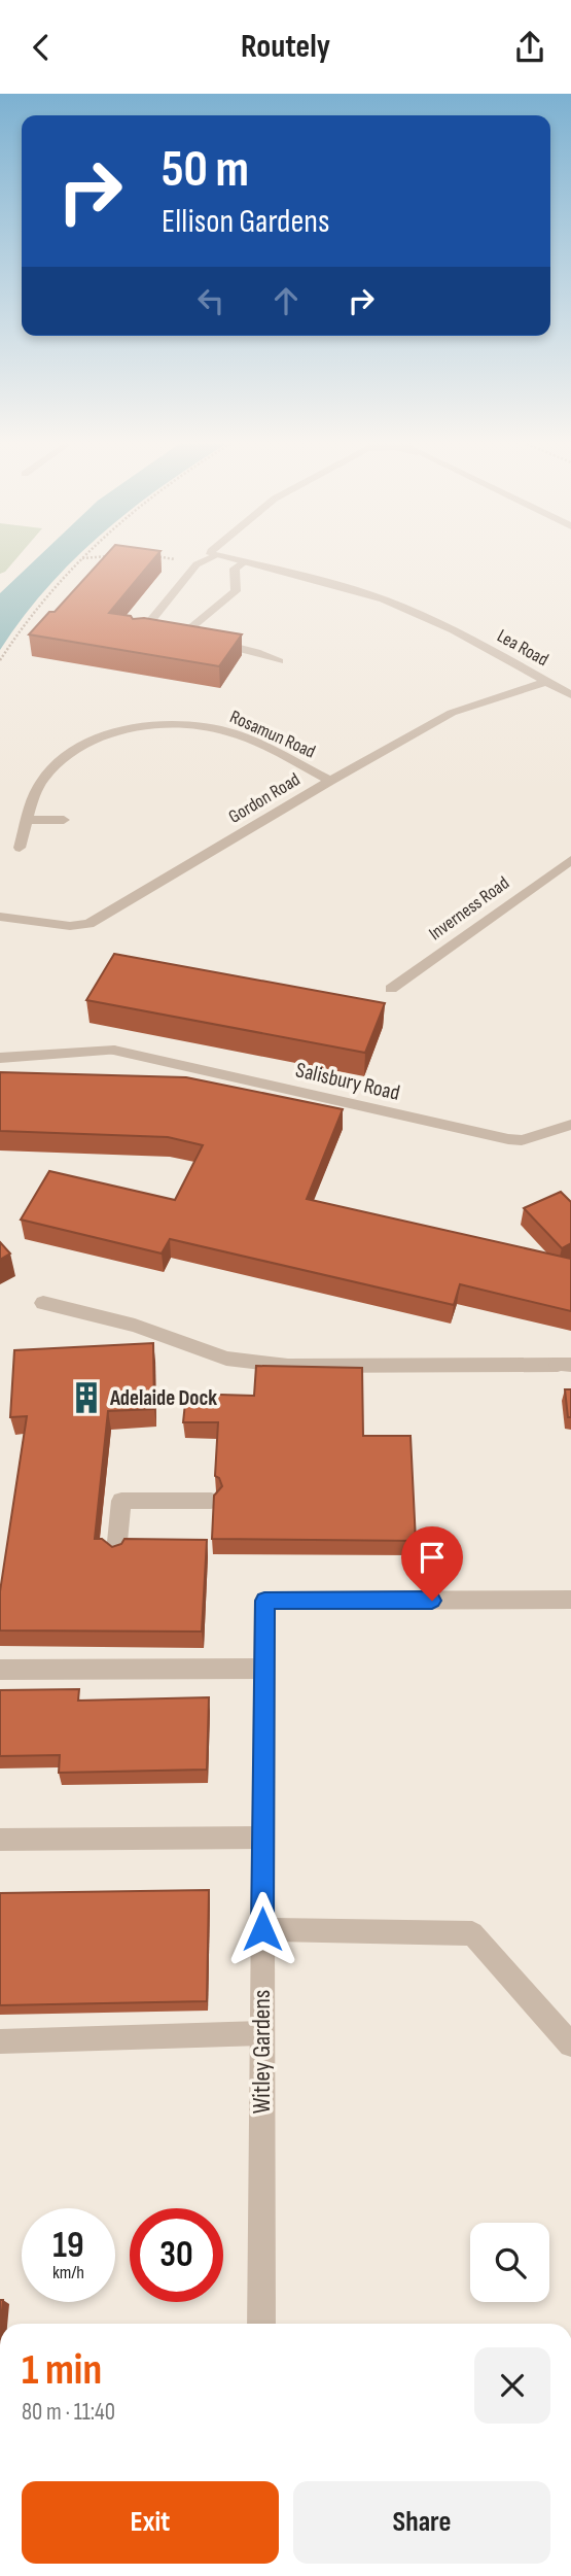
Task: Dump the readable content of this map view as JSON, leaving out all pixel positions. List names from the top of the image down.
{
  "streets": {
    "street": [
      "Lea Road",
      "Rosamun Road",
      "Gordon Road",
      "Inverness Road",
      "Salisbury Road",
      "Witley Gardens"
    ]
  },
  "crossings": [
    ["Lea Road", "Gordon Road"],
    ["Rosamun Road", "Gordon Road"]
  ],
  "places": {
    "building": ["Adelaide Dock"]
  },
  "page": {
    "header": "Routely",
    "turn": ["50 m", "Ellison Gardens"],
    "speed": "19 km/h",
    "limit": "30",
    "heading": ["1 min", "80 m · 11:40"],
    "buttons": ["Exit", "Share"]
  }
}
